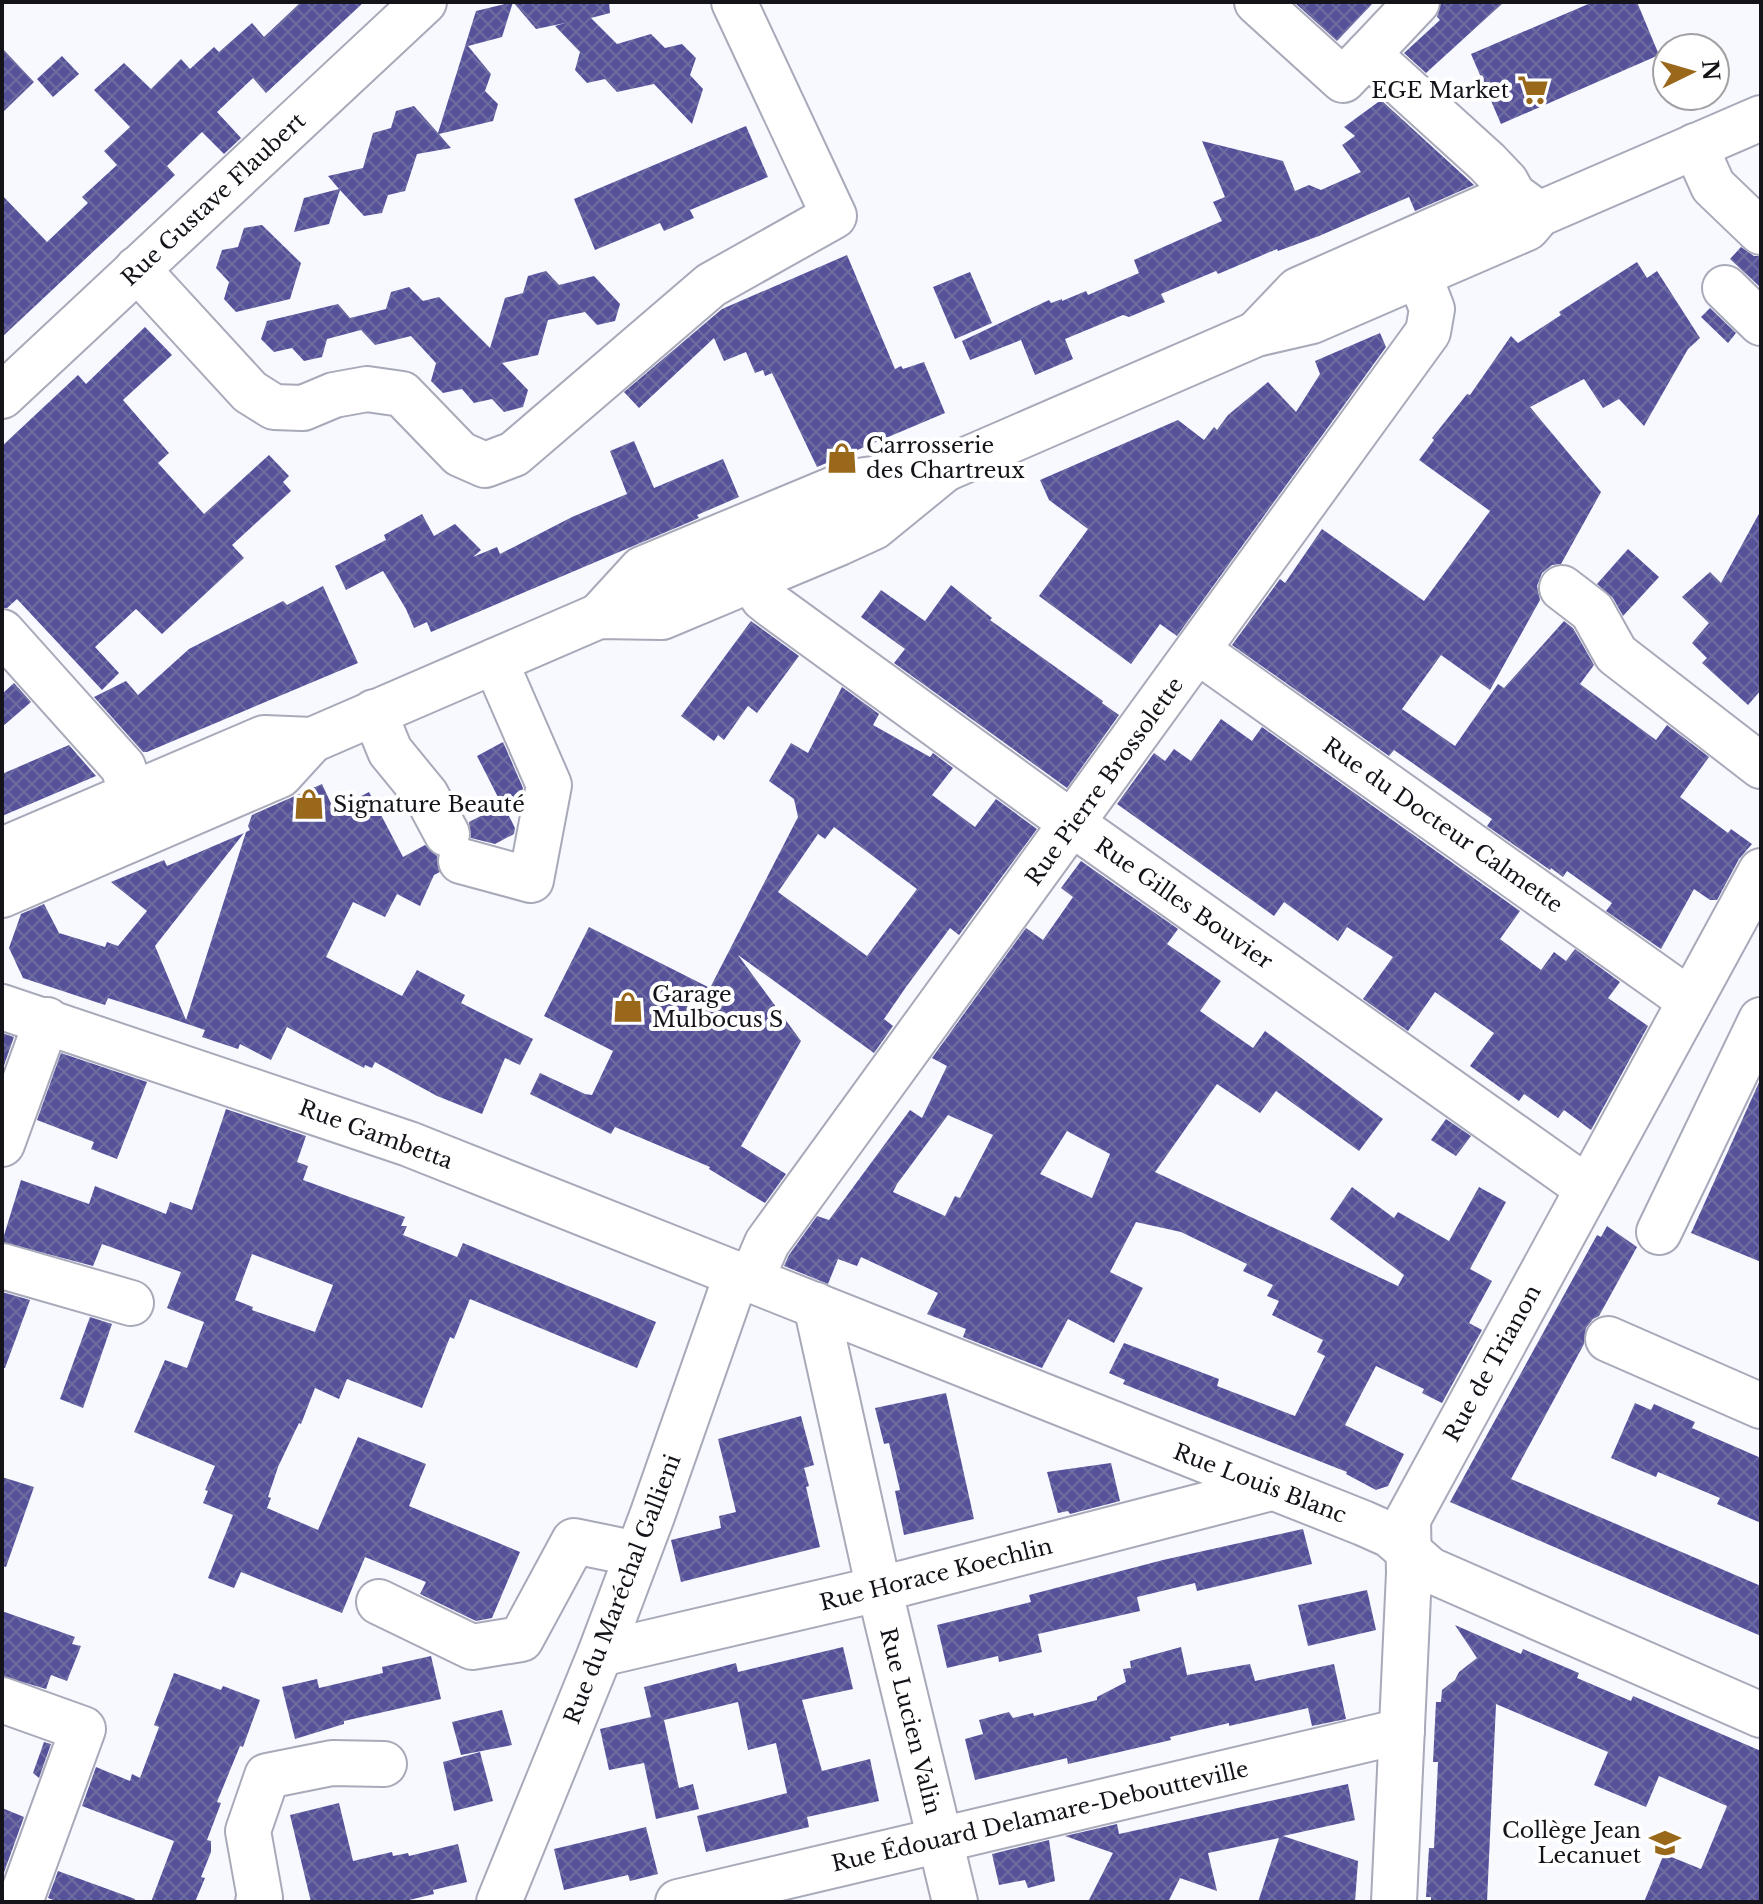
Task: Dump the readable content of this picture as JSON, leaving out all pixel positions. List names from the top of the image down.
{
  "streets": {
    "street": [
      "Rue Gustave Flaubert",
      "Rue Pierre Brossolette",
      "Rue du Docteur Calmette",
      "Rue Gilles Bouvier",
      "Rue Gambetta",
      "Rue de Trianon",
      "Rue Louis Blanc",
      "Rue Horace Koechlin",
      "Rue du Maréchal Gallieni",
      "Rue Lucien Valin",
      "Rue Édouard Delamare-Deboutteville"
    ]
  },
  "crossings": [
    ["Rue Pierre Brossolette", "Rue du Docteur Calmette"],
    ["Rue Pierre Brossolette", "Rue Gilles Bouvier"],
    ["Rue Pierre Brossolette", "Rue Gambetta"],
    ["Rue Pierre Brossolette", "Rue Louis Blanc"],
    ["Rue Pierre Brossolette", "Rue du Maréchal Gallieni"],
    ["Rue du Docteur Calmette", "Rue de Trianon"],
    ["Rue Gilles Bouvier", "Rue de Trianon"],
    ["Rue Gambetta", "Rue Louis Blanc"],
    ["Rue Gambetta", "Rue du Maréchal Gallieni"],
    ["Rue de Trianon", "Rue Louis Blanc"],
    ["Rue de Trianon", "Rue Édouard Delamare-Deboutteville"],
    ["Rue Louis Blanc", "Rue Horace Koechlin"],
    ["Rue Louis Blanc", "Rue du Maréchal Gallieni"],
    ["Rue Louis Blanc", "Rue Lucien Valin"],
    ["Rue Horace Koechlin", "Rue du Maréchal Gallieni"],
    ["Rue Horace Koechlin", "Rue Lucien Valin"],
    ["Rue Lucien Valin", "Rue Édouard Delamare-Deboutteville"]
  ],
  "places": {
    "supermarket": ["EGE Market"],
    "shop": ["Carrosserie des Chartreux", "Signature Beauté", "Garage Mulbocus S"],
    "school or university": ["Collège Jean Lecanuet"]
  },
  "north": "right"
}
